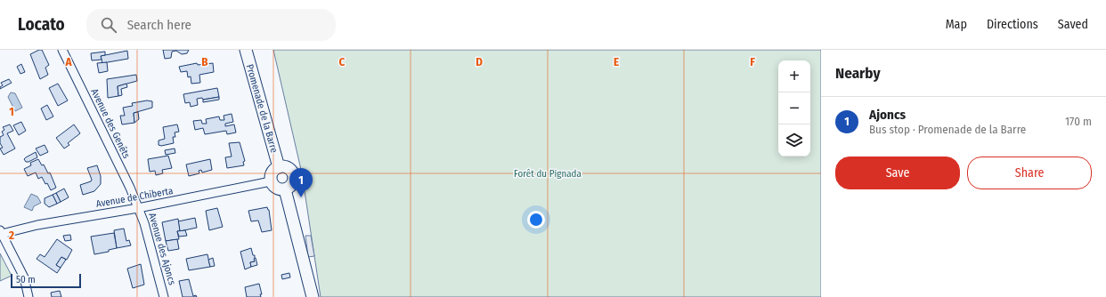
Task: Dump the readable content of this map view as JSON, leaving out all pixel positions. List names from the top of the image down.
{
  "streets": {
    "main road": ["Promenade de la Barre"],
    "street": ["Avenue des Genêts", "Avenue de Chiberta", "Avenue des Ajoncs"]
  },
  "crossings": [
    ["Promenade de la Barre", "Avenue de Chiberta"],
    ["Avenue des Genêts", "Avenue de Chiberta"],
    ["Avenue des Genêts", "Avenue des Ajoncs"],
    ["Avenue de Chiberta", "Avenue des Ajoncs"]
  ],
  "parks": ["Forêt du Pignada"],
  "scale_bar": "50 m",
  "page": {
    "header": "Locato",
    "search": "Search here",
    "nav": ["Map", "Directions", "Saved"],
    "heading": "Nearby",
    "map_buttons": ["+", "−"],
    "list": [
      {
        "mark": "1",
        "name": "Ajoncs",
        "note": "Bus stop · Promenade de la Barre",
        "value": "170 m"
      }
    ],
    "buttons": ["Save", "Share"],
    "pins": "1",
    "scale": "50 m"
  },
  "grid": {
    "columns": [
      "A",
      "B",
      "C",
      "D",
      "E",
      "F"
    ],
    "rows": ["1", "2"]
  }
}
